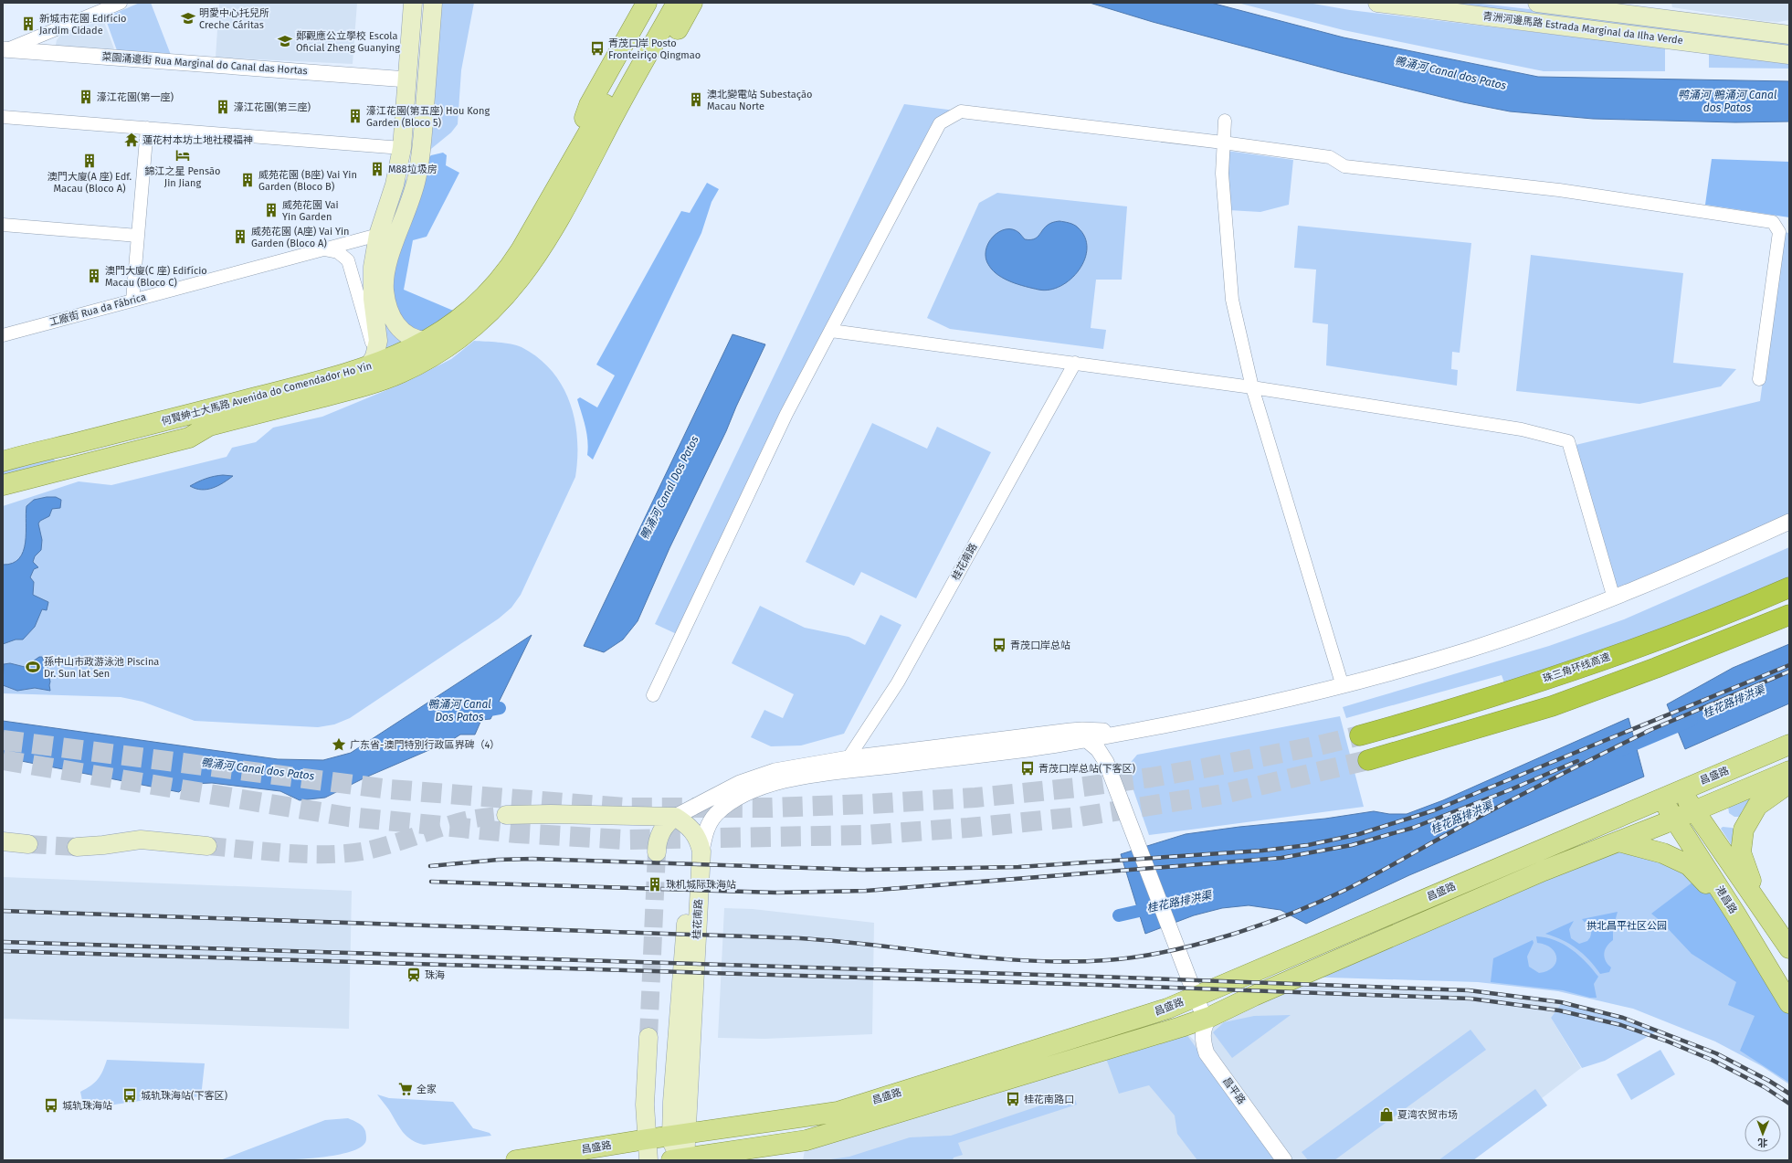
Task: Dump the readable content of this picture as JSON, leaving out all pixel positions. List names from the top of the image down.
{
  "streets": {
    "highway": ["珠三角环线高速"],
    "main road": [
      "青洲河邊馬路 Estrada Marginal da Ilha Verde",
      "何賢紳士大馬路 Avenida do Comendador Ho Yin",
      "桂花南路",
      "昌盛路",
      "港昌路"
    ],
    "street": ["菜園涌邊街 Rua Marginal do Canal das Hortas", "工廠街 Rua da Fábrica", "昌平路"]
  },
  "crossings": [
    ["工廠街 Rua da Fábrica", "何賢紳士大馬路 Avenida do Comendador Ho Yin"],
    ["桂花南路", "昌盛路"],
    ["昌盛路", "港昌路"],
    ["昌盛路", "昌平路"]
  ],
  "water": [
    "鴨涌河 Canal dos Patos",
    "鸭涌河 鴨涌河 Canal dos Patos",
    "鴨涌河 Canal Dos Patos",
    "桂花路排洪渠"
  ],
  "parks": ["拱北昌平社区公园"],
  "places": {
    "school or university": ["明愛中心托兒所 Creche Cáritas", "鄭觀應公立學校 Escola Oficial Zheng Guanying"],
    "building": [
      "新城市花園 Edifício Jardim Cidade",
      "濠江花園(第一座)",
      "澳北變電站 Subestação Macau Norte",
      "濠江花園(第三座)",
      "濠江花園(第五座) Hou Kong Garden (Bloco 5)",
      "澳門大廈(A 座) Edf. Macau (Bloco A)",
      "M88垃圾房",
      "威苑花園 (B座) Vai Yin Garden (Bloco B)",
      "威苑花園 Vai Yin Garden",
      "威苑花園 (A座) Vai Yin Garden (Bloco A)",
      "澳門大廈(C 座) Edifício Macau (Bloco C)",
      "珠机城际珠海站"
    ],
    "bus stop": [
      "青茂口岸 Posto Fronteiriço Qingmao",
      "青茂口岸总站",
      "青茂口岸总站(下客区)",
      "城轨珠海站(下客区)",
      "桂花南路口",
      "城轨珠海站"
    ],
    "temple": ["蓮花村本坊土地社稷福神"],
    "hotel": ["錦江之星 Pensão Jin Jiang"],
    "sports": ["孫中山市政游泳池 Piscina Dr. Sun Iat Sen"],
    "place": ["广东省-澳門特別行政區界碑（4）"],
    "station": ["珠海"],
    "supermarket": ["全家"],
    "shop": ["夏湾农贸市场"]
  },
  "north": "bottom"
}
